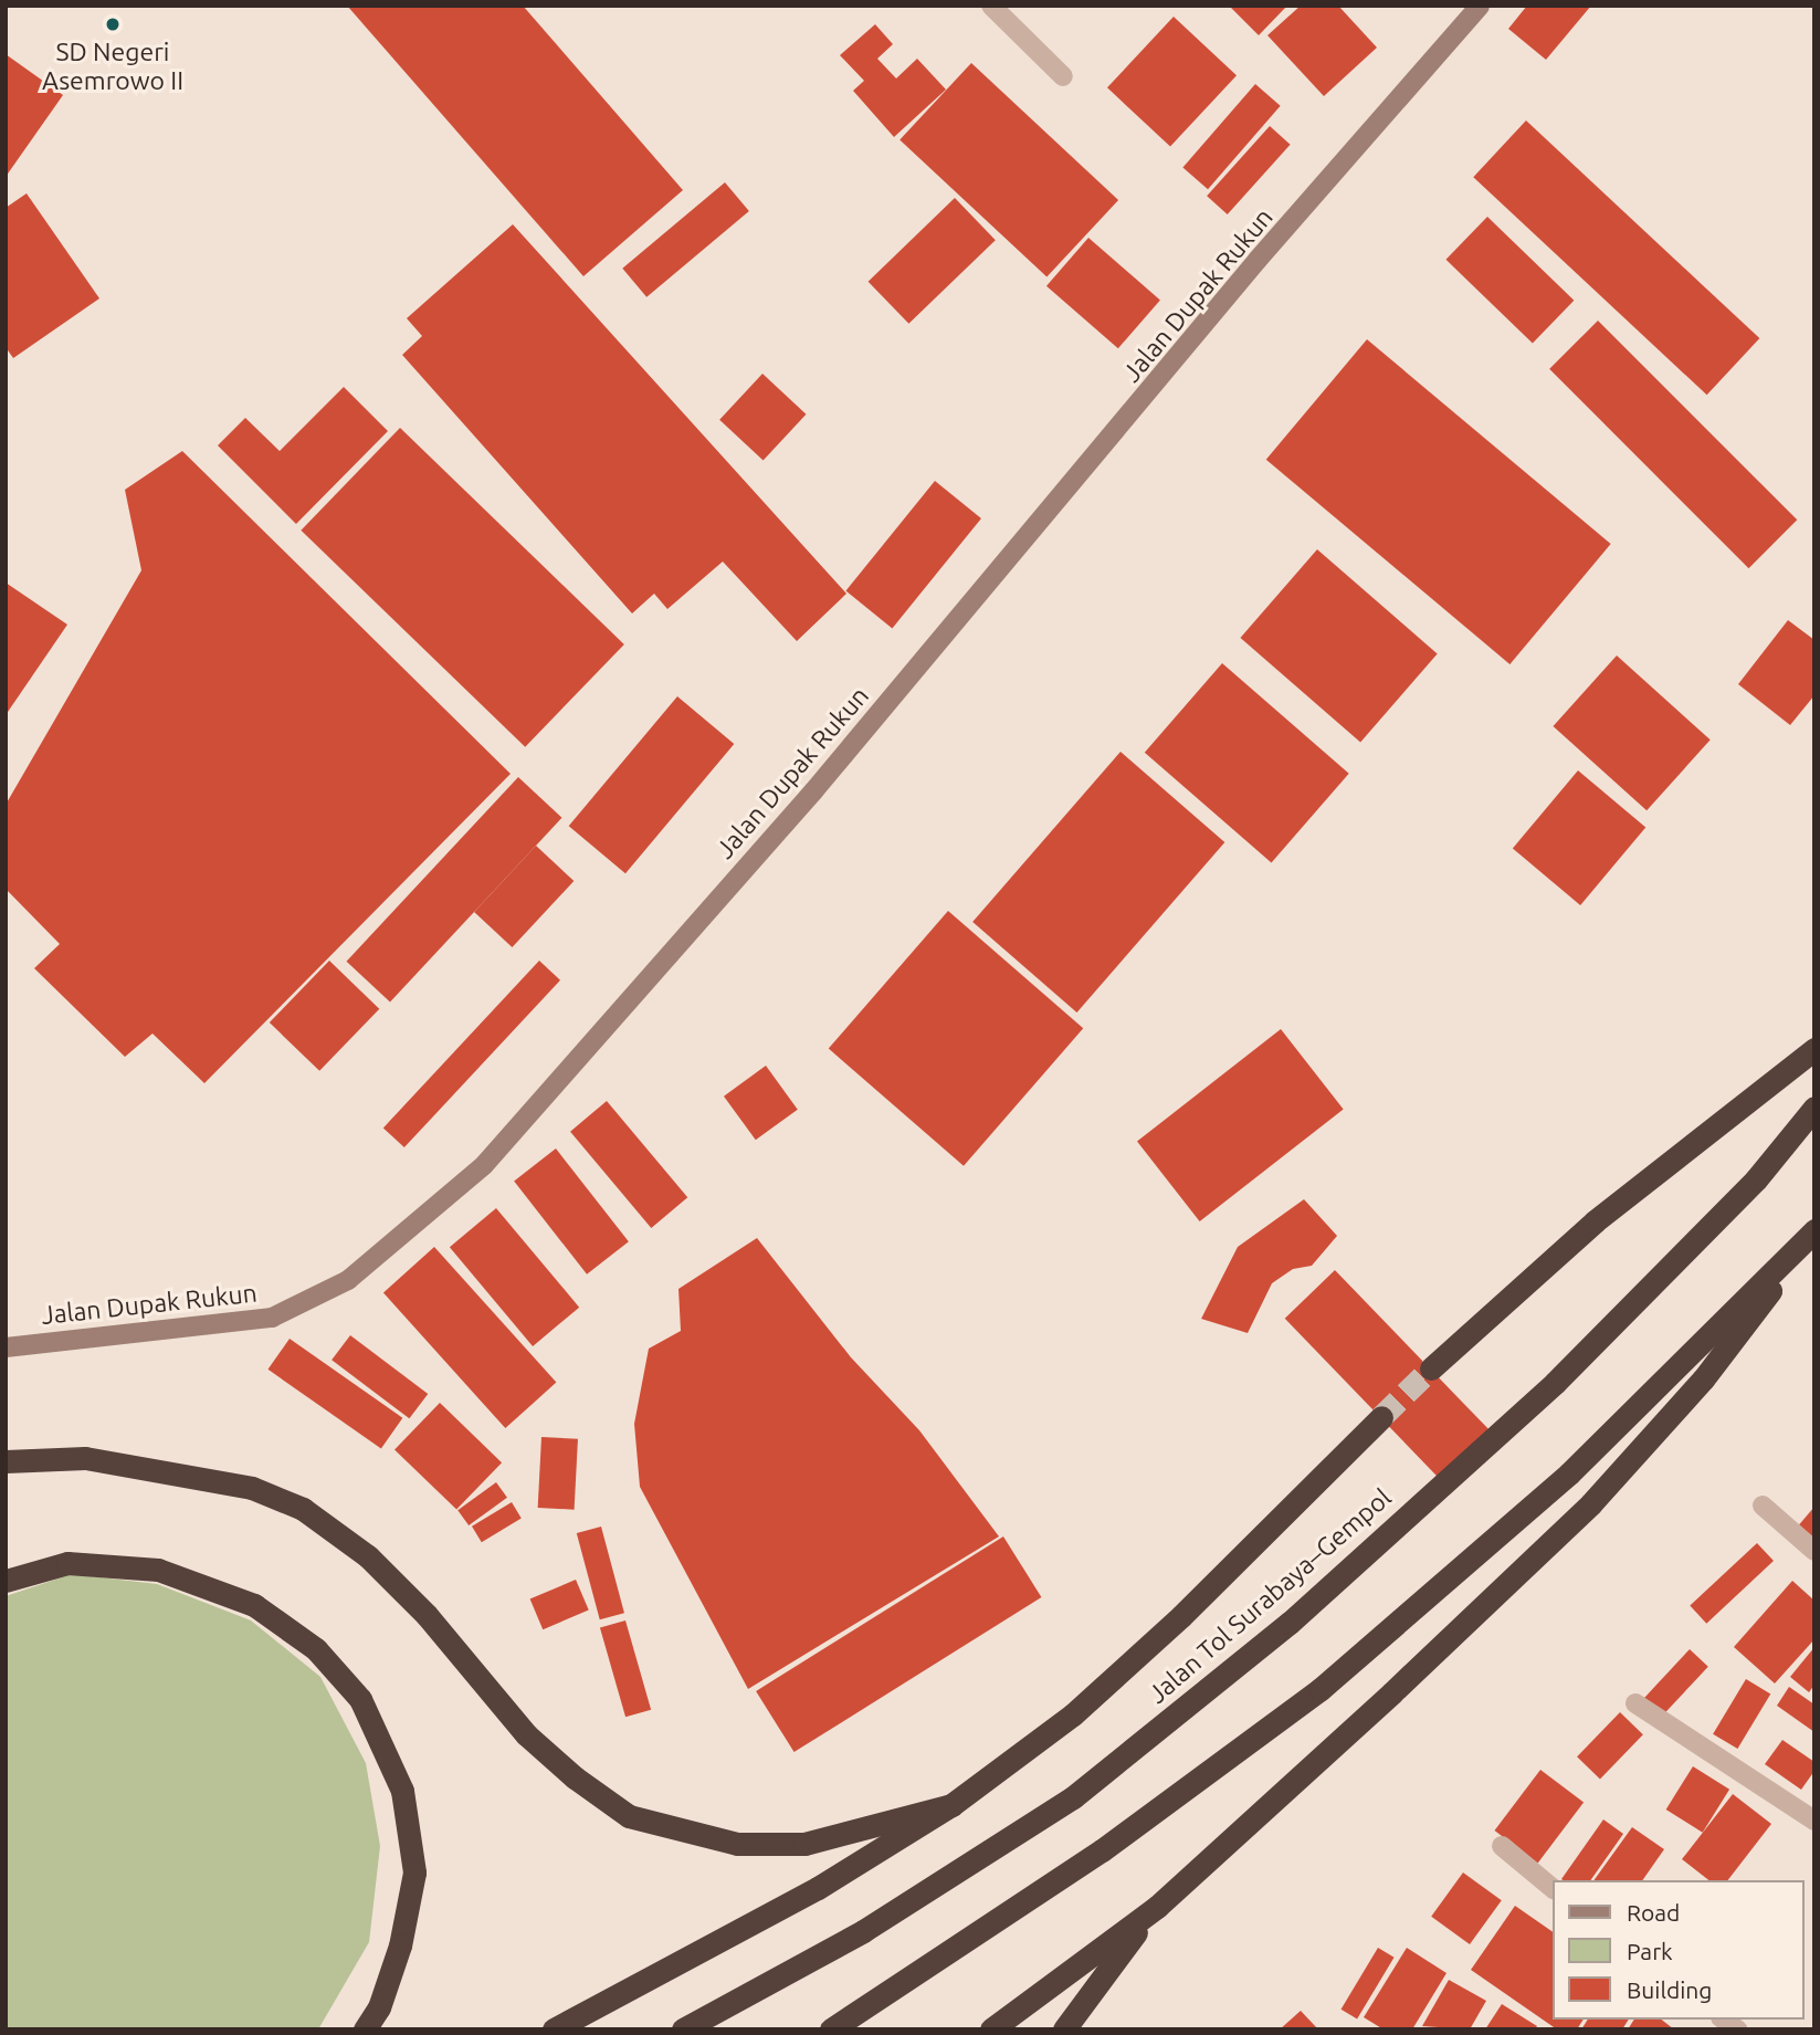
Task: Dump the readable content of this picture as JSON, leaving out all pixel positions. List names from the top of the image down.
{
  "streets": {
    "highway": ["Jalan Tol Surabaya–Gempol"],
    "main road": ["Jalan Dupak Rukun"]
  },
  "places": ["SD Negeri Asemrowo II"],
  "legend": ["Road", "Park", "Building"]
}
